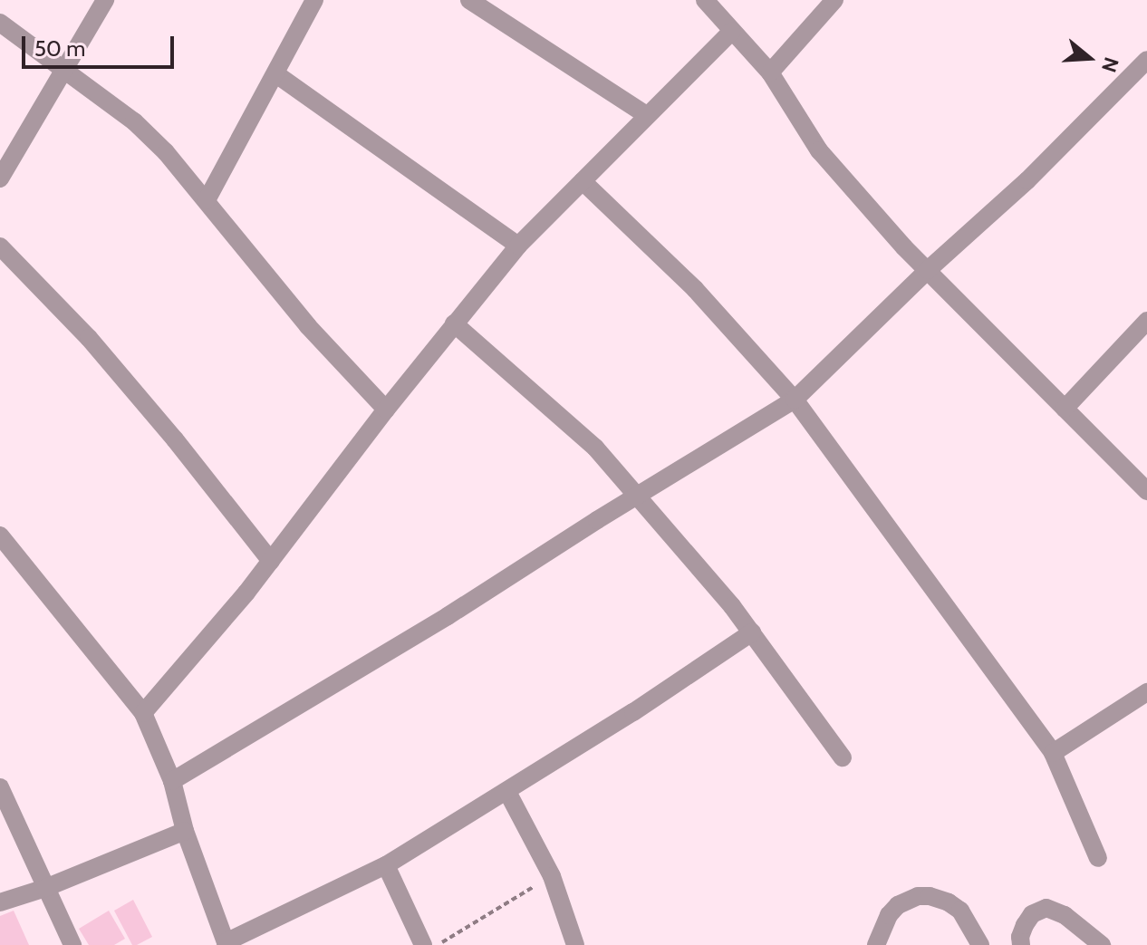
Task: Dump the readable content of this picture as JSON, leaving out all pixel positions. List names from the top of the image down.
{
  "scale_bar": "50 m",
  "north": "right"
}
